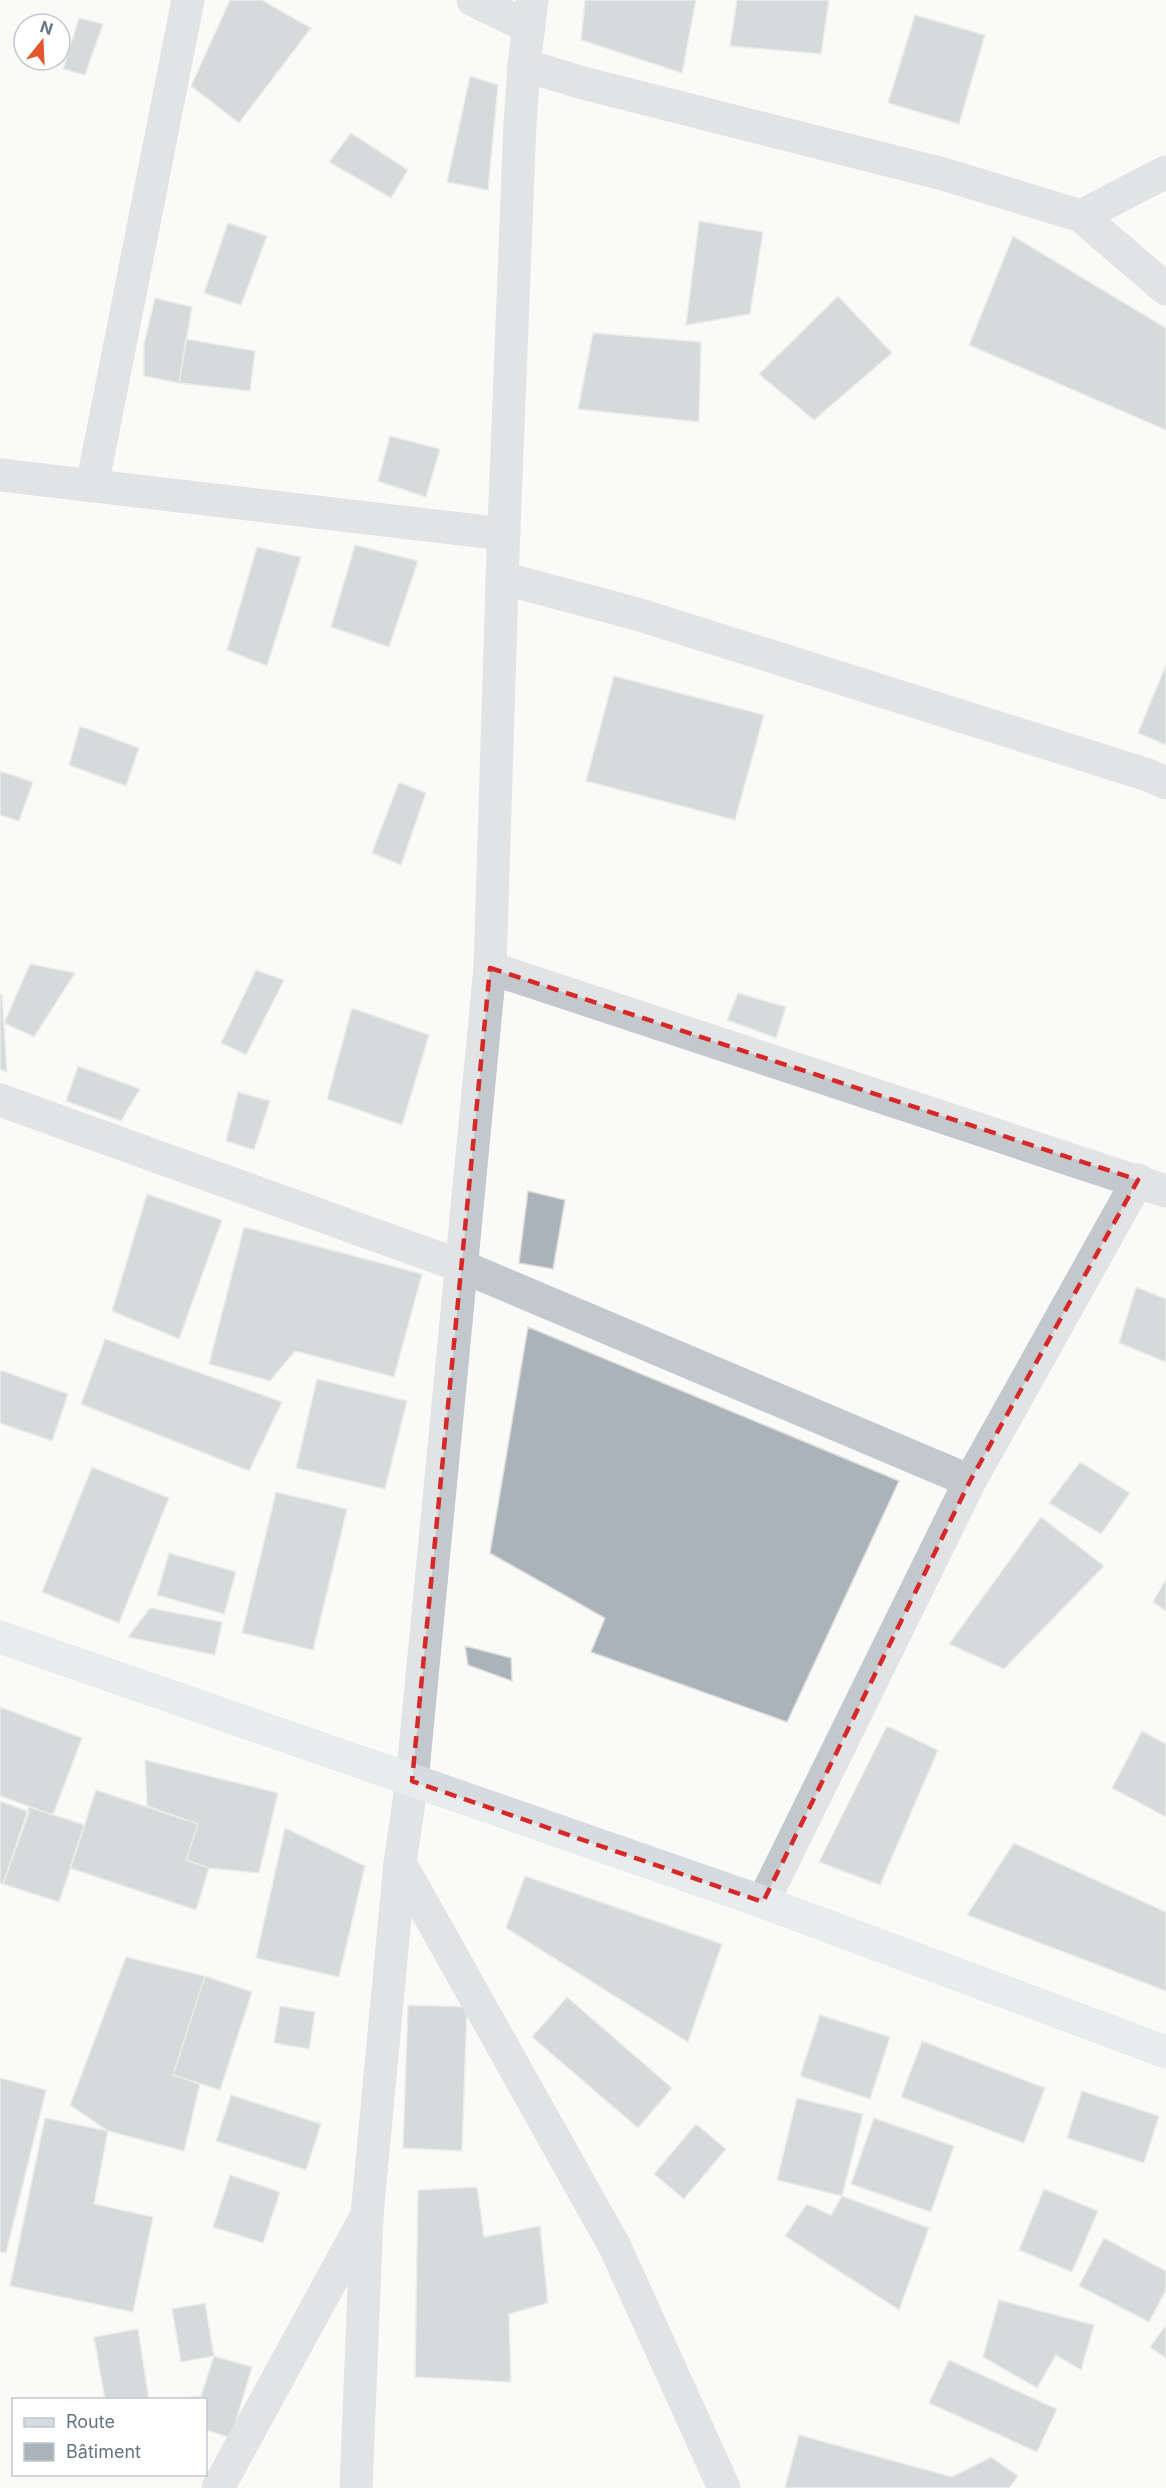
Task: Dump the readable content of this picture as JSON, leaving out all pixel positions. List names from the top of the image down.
{
  "legend": ["Route", "Bâtiment"],
  "north": "top"
}
